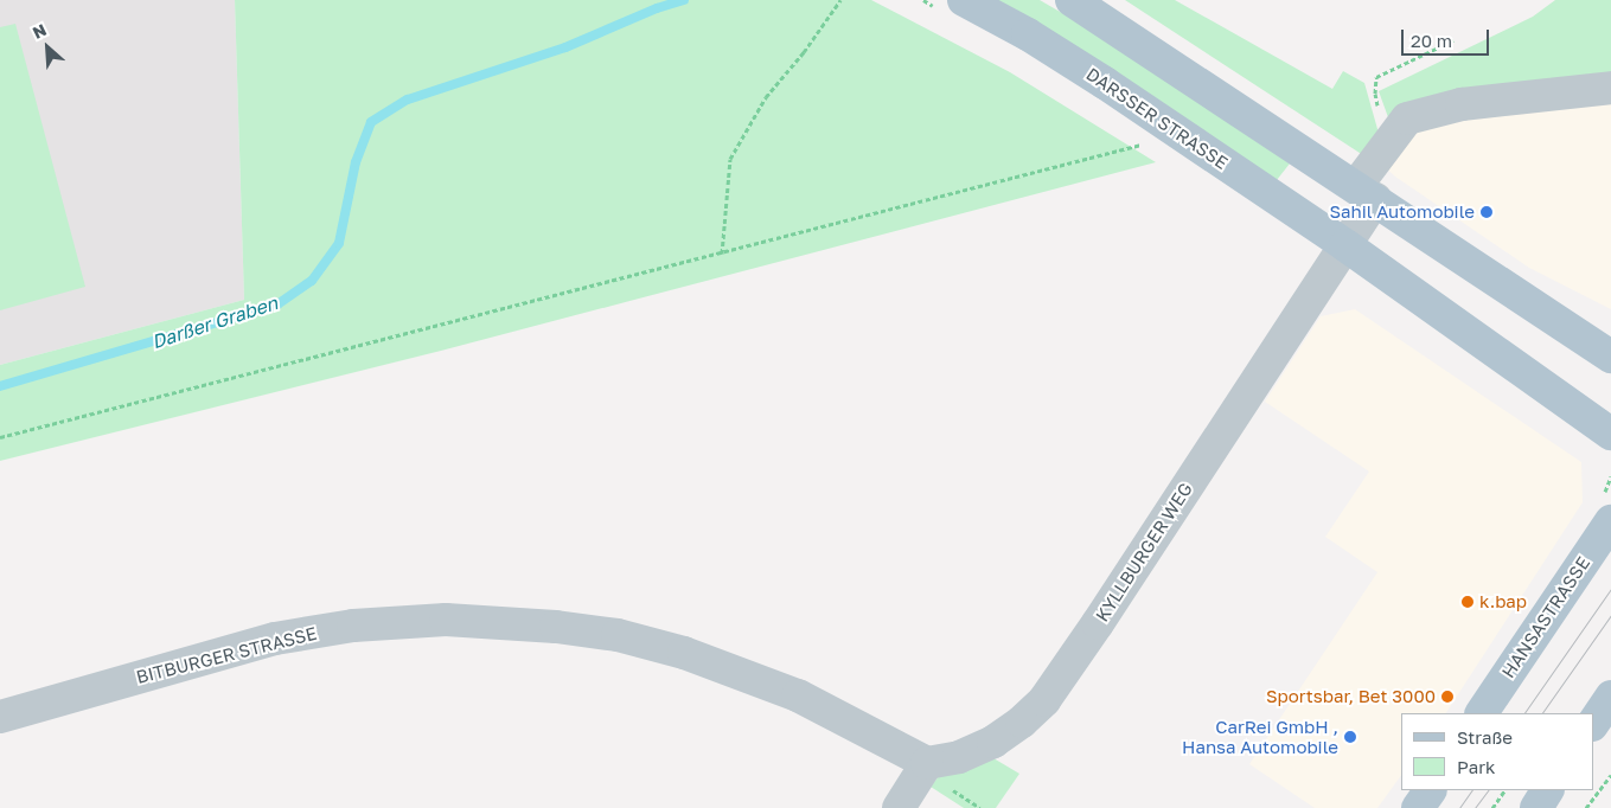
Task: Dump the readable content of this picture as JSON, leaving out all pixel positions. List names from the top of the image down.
{
  "streets": {
    "main road": ["DARSSER STRASSE", "HANSASTRASSE"],
    "street": ["KYLLBURGER WEG", "BITBURGER STRASSE"]
  },
  "crossings": [
    ["DARSSER STRASSE", "KYLLBURGER WEG"],
    ["KYLLBURGER WEG", "BITBURGER STRASSE"]
  ],
  "water": ["Darßer Graben"],
  "places": [
    "Sahil Automobile",
    "k.bap",
    "Sportsbar, Bet 3000",
    "CarRei GmbH , Hansa Automobile"
  ],
  "legend": ["Straße", "Park"],
  "scale_bar": "20 m",
  "north": "top left"
}
